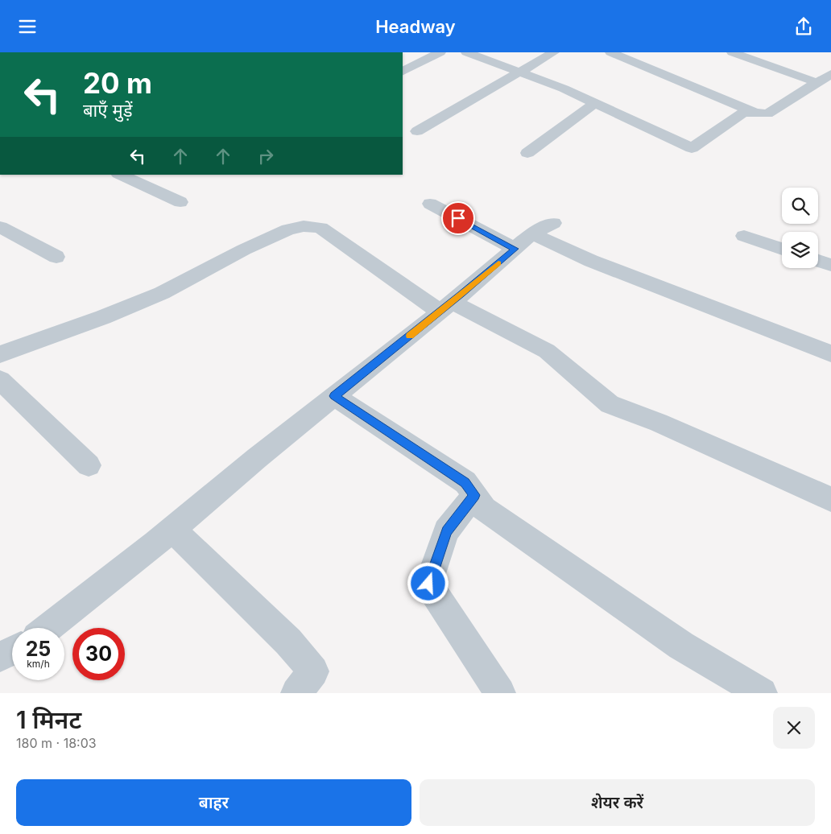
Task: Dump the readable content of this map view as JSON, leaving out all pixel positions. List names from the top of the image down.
{
  "page": {
    "header": "Headway",
    "turn": ["20 m", "बाएँ मुड़ें"],
    "speed": "25 km/h",
    "limit": "30",
    "heading": ["1 मिनट", "180 m · 18:03"],
    "buttons": ["बाहर", "शेयर करें"]
  }
}
